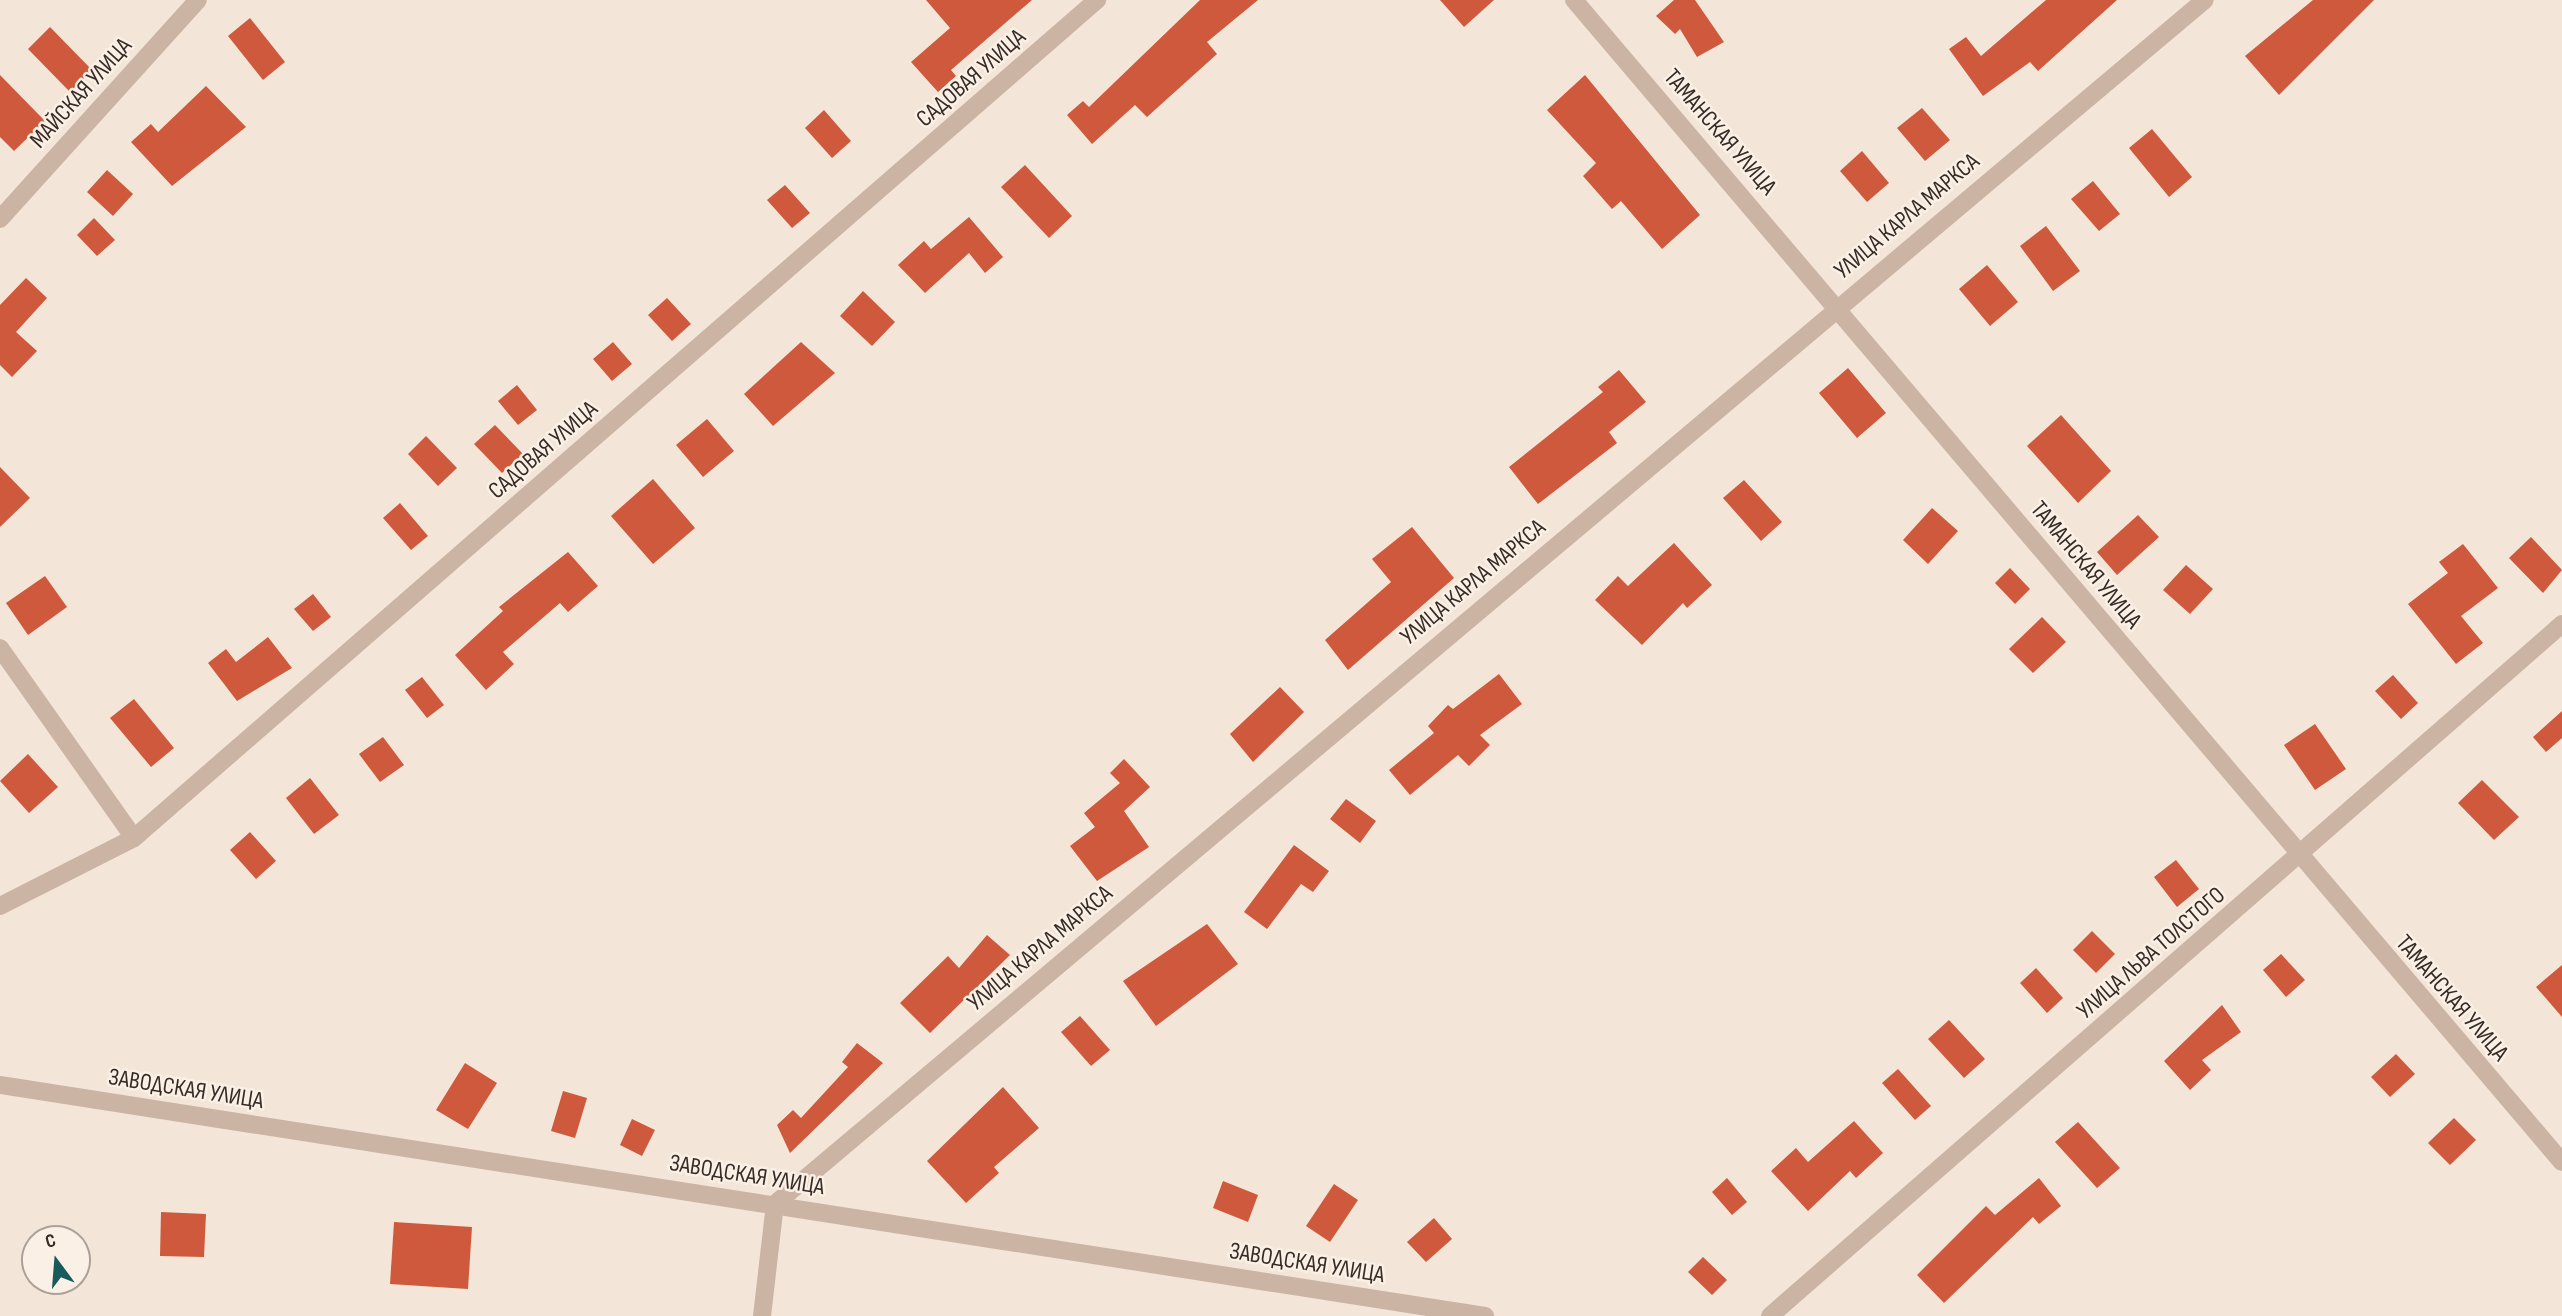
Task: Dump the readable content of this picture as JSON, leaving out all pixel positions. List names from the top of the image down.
{
  "streets": {
    "street": [
      "САДОВАЯ УЛИЦА",
      "МАЙСКАЯ УЛИЦА",
      "ТАМАНСКАЯ УЛИЦА",
      "УЛИЦА КАРЛА МАРКСА",
      "УЛИЦА ЛЬВА ТОЛСТОГО",
      "ЗАВОДСКАЯ УЛИЦА"
    ]
  },
  "crossings": [
    ["ТАМАНСКАЯ УЛИЦА", "УЛИЦА КАРЛА МАРКСА"],
    ["ТАМАНСКАЯ УЛИЦА", "УЛИЦА ЛЬВА ТОЛСТОГО"],
    ["УЛИЦА КАРЛА МАРКСА", "ЗАВОДСКАЯ УЛИЦА"]
  ],
  "north": "top"
}
